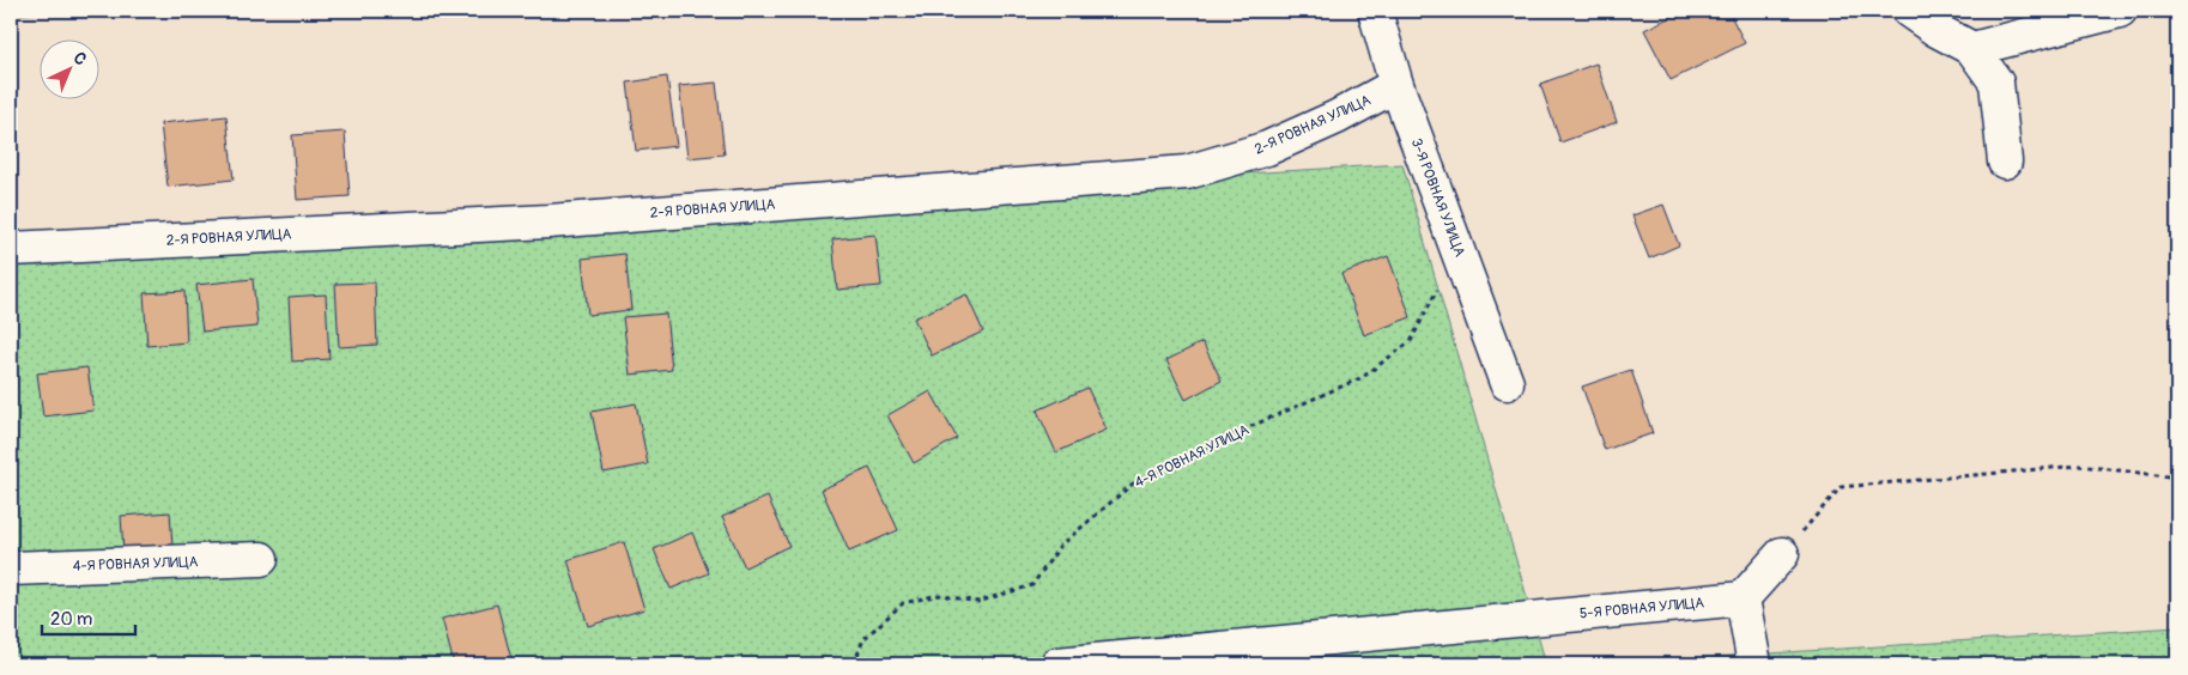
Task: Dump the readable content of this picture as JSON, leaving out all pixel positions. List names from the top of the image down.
{
  "streets": {
    "street": [
      "2-Я РОВНАЯ УЛИЦА",
      "3-Я РОВНАЯ УЛИЦА",
      "4-Я РОВНАЯ УЛИЦА",
      "5-Я РОВНАЯ УЛИЦА"
    ]
  },
  "crossings": [
    ["2-Я РОВНАЯ УЛИЦА", "3-Я РОВНАЯ УЛИЦА"],
    ["3-Я РОВНАЯ УЛИЦА", "4-Я РОВНАЯ УЛИЦА"]
  ],
  "scale_bar": "20 m",
  "north": "top right"
}
